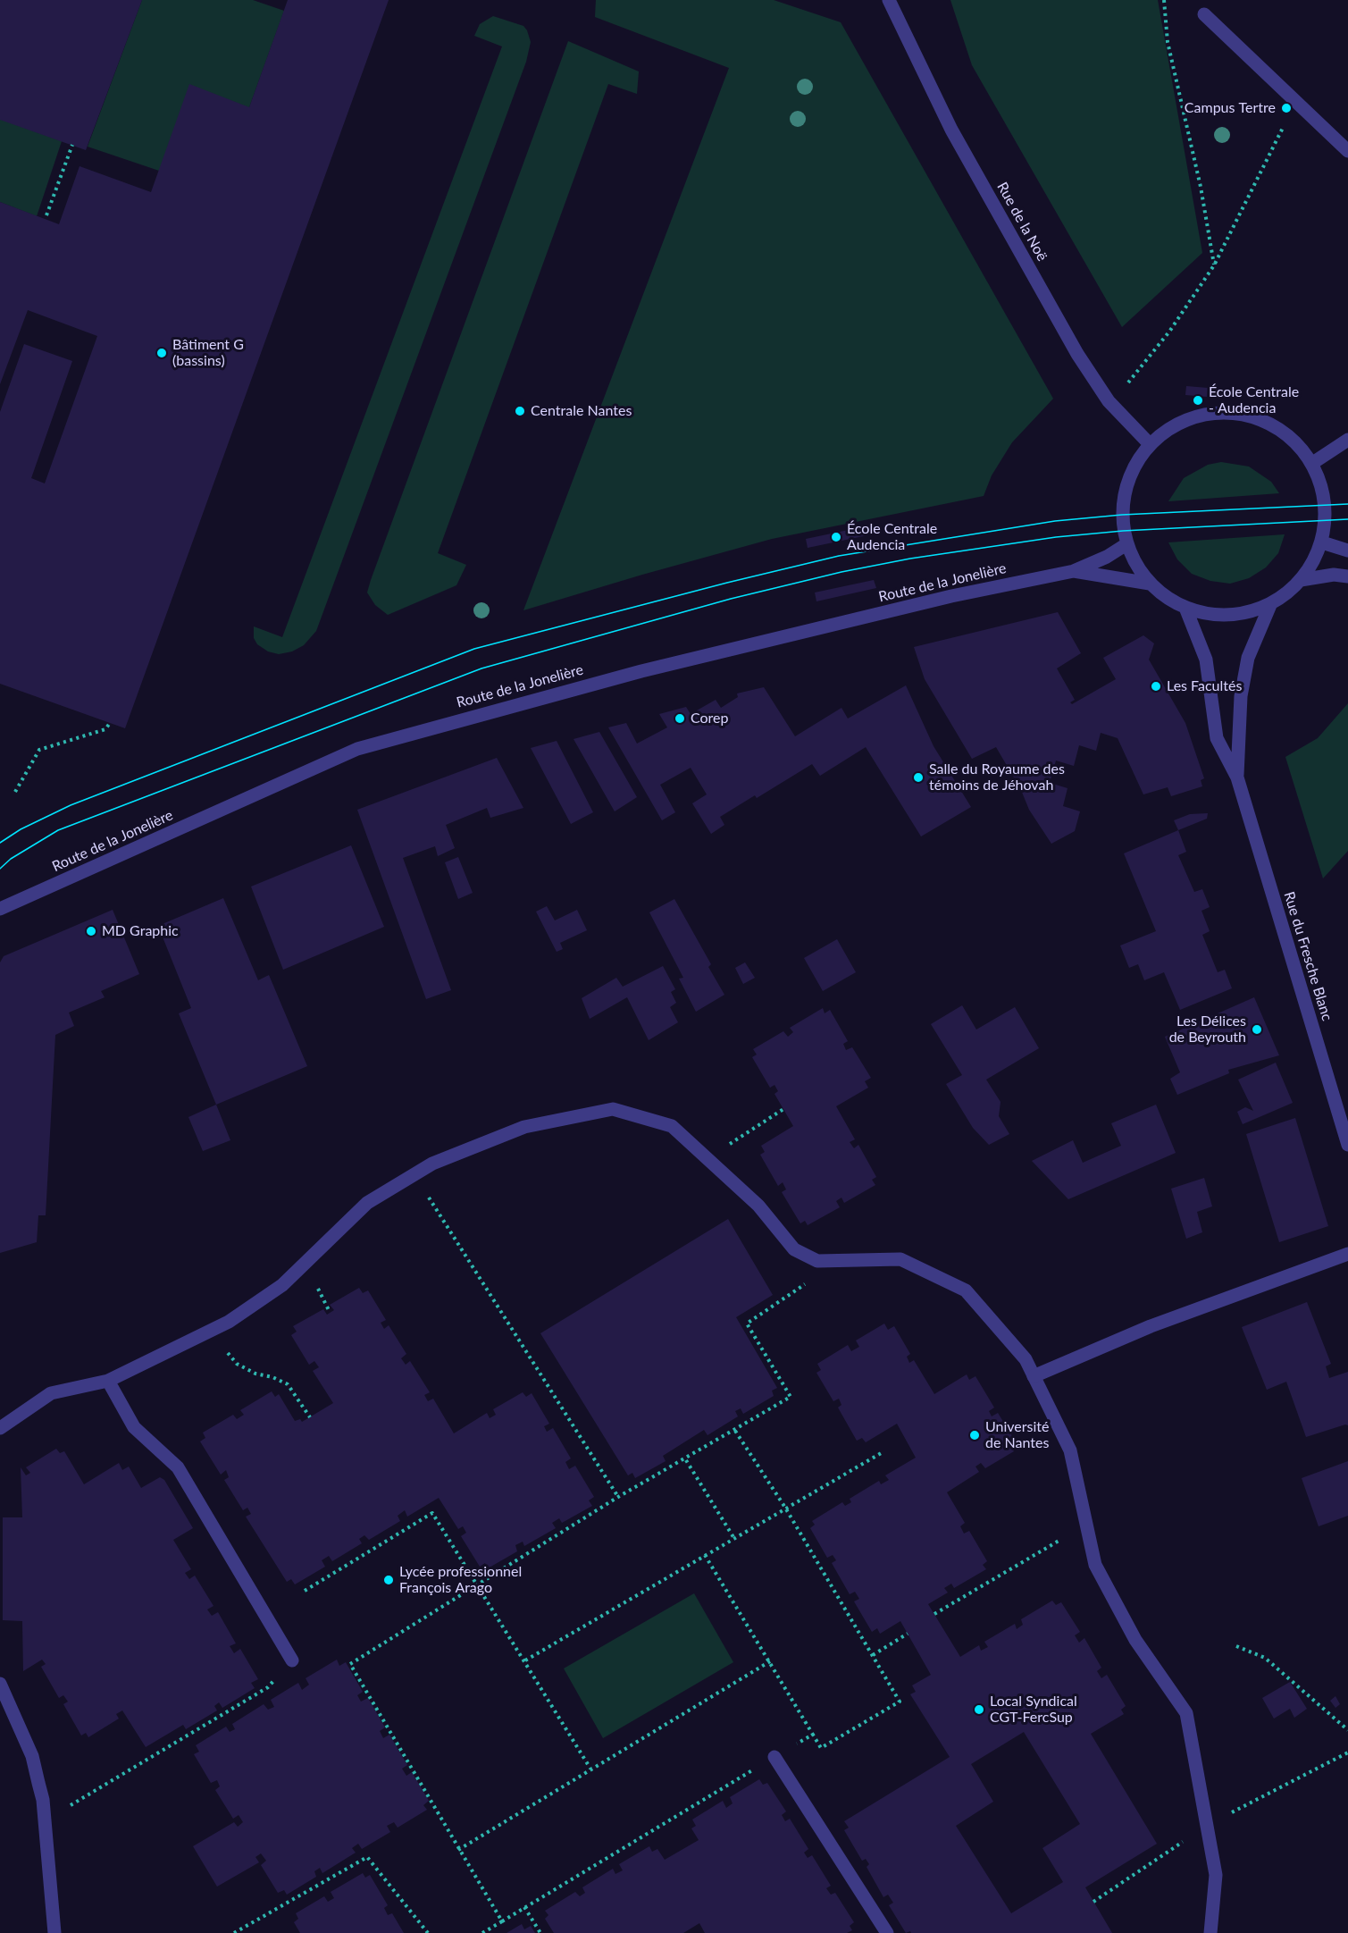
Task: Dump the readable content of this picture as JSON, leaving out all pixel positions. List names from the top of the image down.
{
  "streets": {
    "street": ["Rue de la Noë", "Route de la Jonelière", "Rue du Fresche Blanc"]
  },
  "places": [
    "Campus Tertre",
    "Bâtiment G (bassins)",
    "École Centrale - Audencia",
    "Centrale Nantes",
    "École Centrale Audencia",
    "Les Facultés",
    "Corep",
    "Salle du Royaume des témoins de Jéhovah",
    "MD Graphic",
    "Les Délices de Beyrouth",
    "Université de Nantes",
    "Lycée professionnel François Arago",
    "Local Syndical CGT-FercSup"
  ]
}
